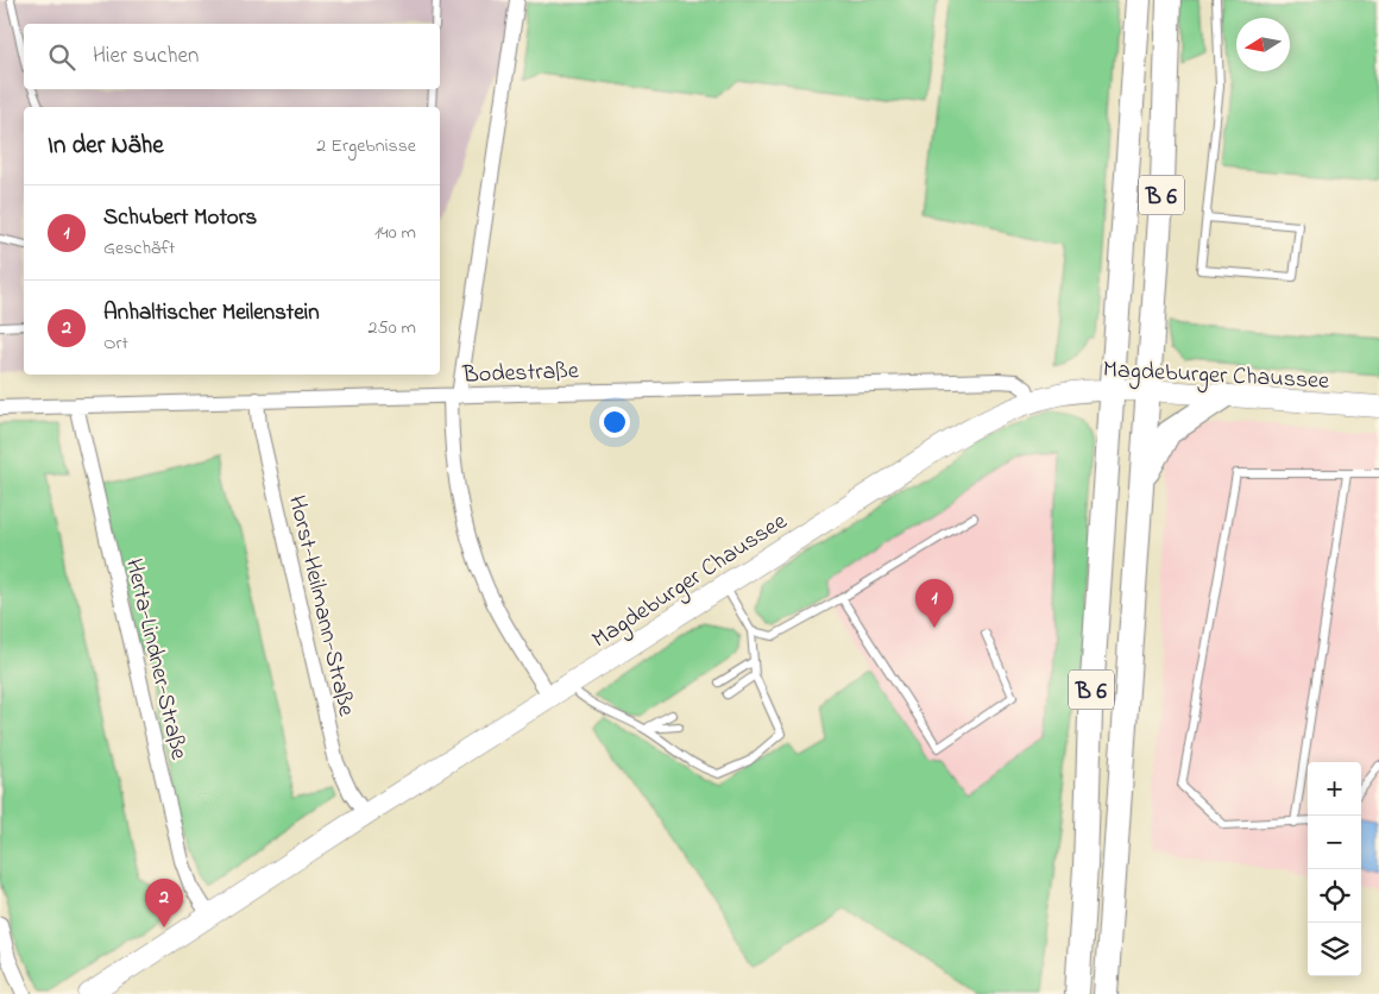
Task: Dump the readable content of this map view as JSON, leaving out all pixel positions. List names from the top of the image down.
{
  "streets": {
    "main road": ["B 6", "Magdeburger Chaussee"],
    "street": ["Bodestraße", "Horst-Heilmann-Straße", "Herta-Lindner-Straße"]
  },
  "crossings": [
    ["B 6", "Magdeburger Chaussee"],
    ["Bodestraße", "Magdeburger Chaussee"],
    ["Bodestraße", "Horst-Heilmann-Straße"],
    ["Bodestraße", "Herta-Lindner-Straße"],
    ["Magdeburger Chaussee", "Horst-Heilmann-Straße"],
    ["Magdeburger Chaussee", "Herta-Lindner-Straße"]
  ],
  "north": "left",
  "page": {
    "search": "Hier suchen",
    "heading": ["In der Nähe", "2 Ergebnisse"],
    "list": [
      {
        "mark": "1",
        "name": "Schubert Motors",
        "note": "Geschäft",
        "value": "140 m"
      },
      {
        "mark": "2",
        "name": "Anhaltischer Meilenstein",
        "note": "Ort",
        "value": "250 m"
      }
    ],
    "pins": ["1", "2"],
    "map_buttons": ["+", "−"]
  }
}
